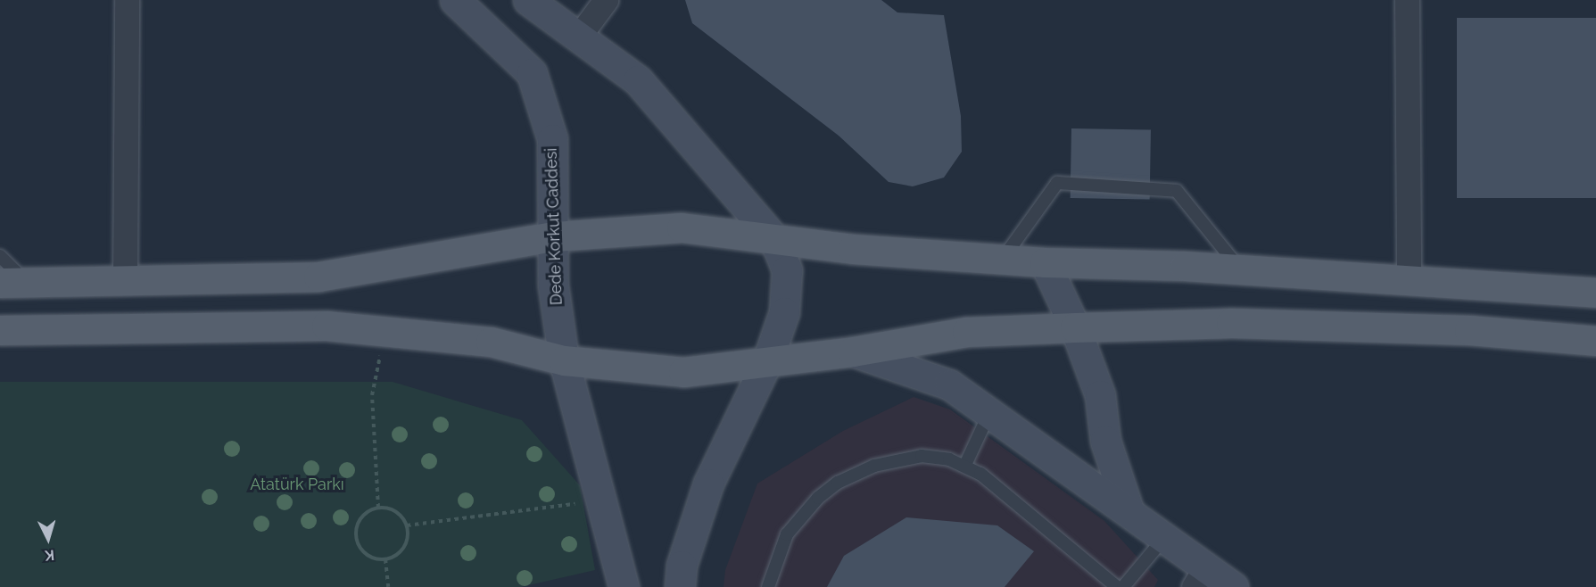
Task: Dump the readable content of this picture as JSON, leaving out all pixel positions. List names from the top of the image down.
{
  "streets": {
    "main road": ["Dede Korkut Caddesi"]
  },
  "parks": ["Atatürk Parkı"],
  "north": "bottom"
}
